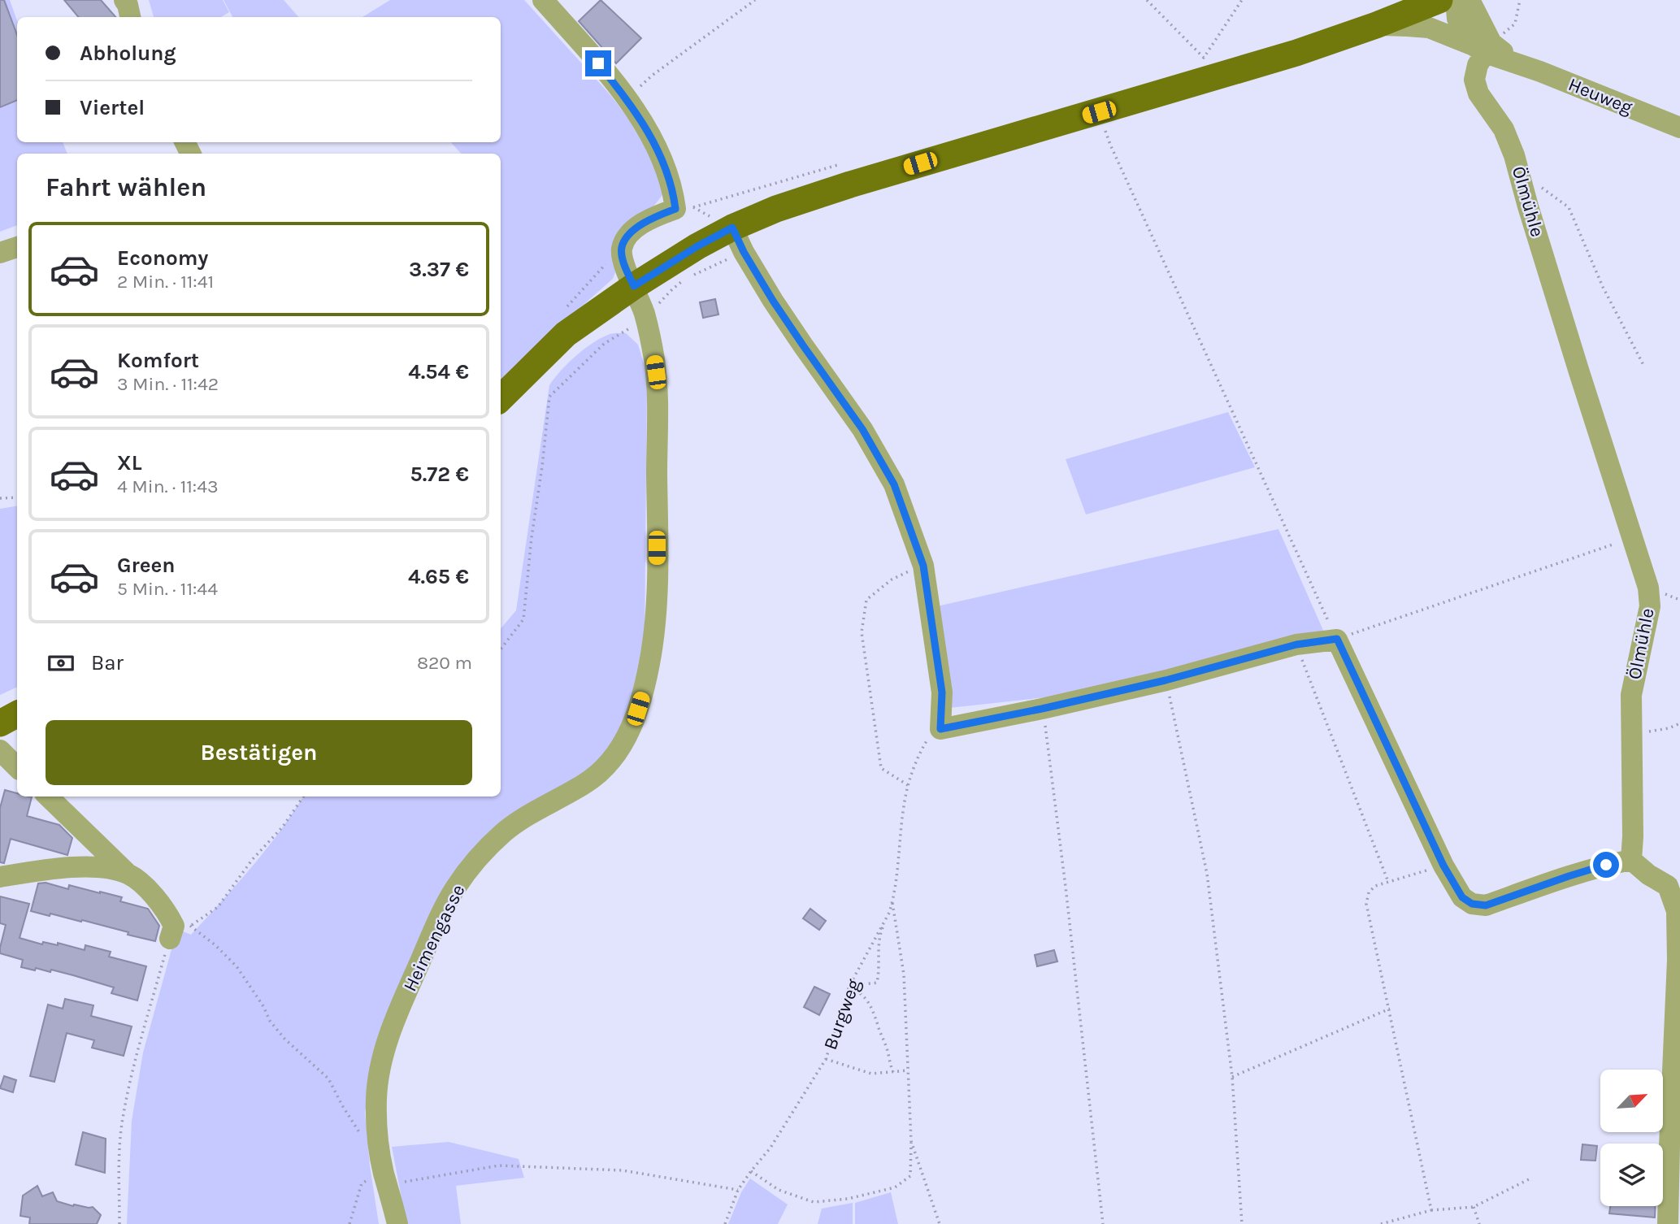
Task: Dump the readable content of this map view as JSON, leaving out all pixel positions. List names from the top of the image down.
{
  "streets": {
    "street": ["Heuweg", "Ölmühle", "Heimengasse"],
    "path": ["Burgweg"]
  },
  "crossings": [
    ["Heuweg", "Ölmühle"]
  ],
  "north": "top right",
  "page": {
    "banner": ["Abholung", "Viertel"],
    "heading": "Fahrt wählen",
    "list": [
      {
        "name": "Economy",
        "note": "2 Min. · 11:41",
        "value": "3.37 €"
      },
      {
        "name": "Komfort",
        "note": "3 Min. · 11:42",
        "value": "4.54 €"
      },
      {
        "name": "XL",
        "note": "4 Min. · 11:43",
        "value": "5.72 €"
      },
      {
        "name": "Green",
        "note": "5 Min. · 11:44",
        "value": "4.65 €"
      }
    ],
    "pay": ["Bar", "820 m"],
    "buttons": "Bestätigen"
  }
}
